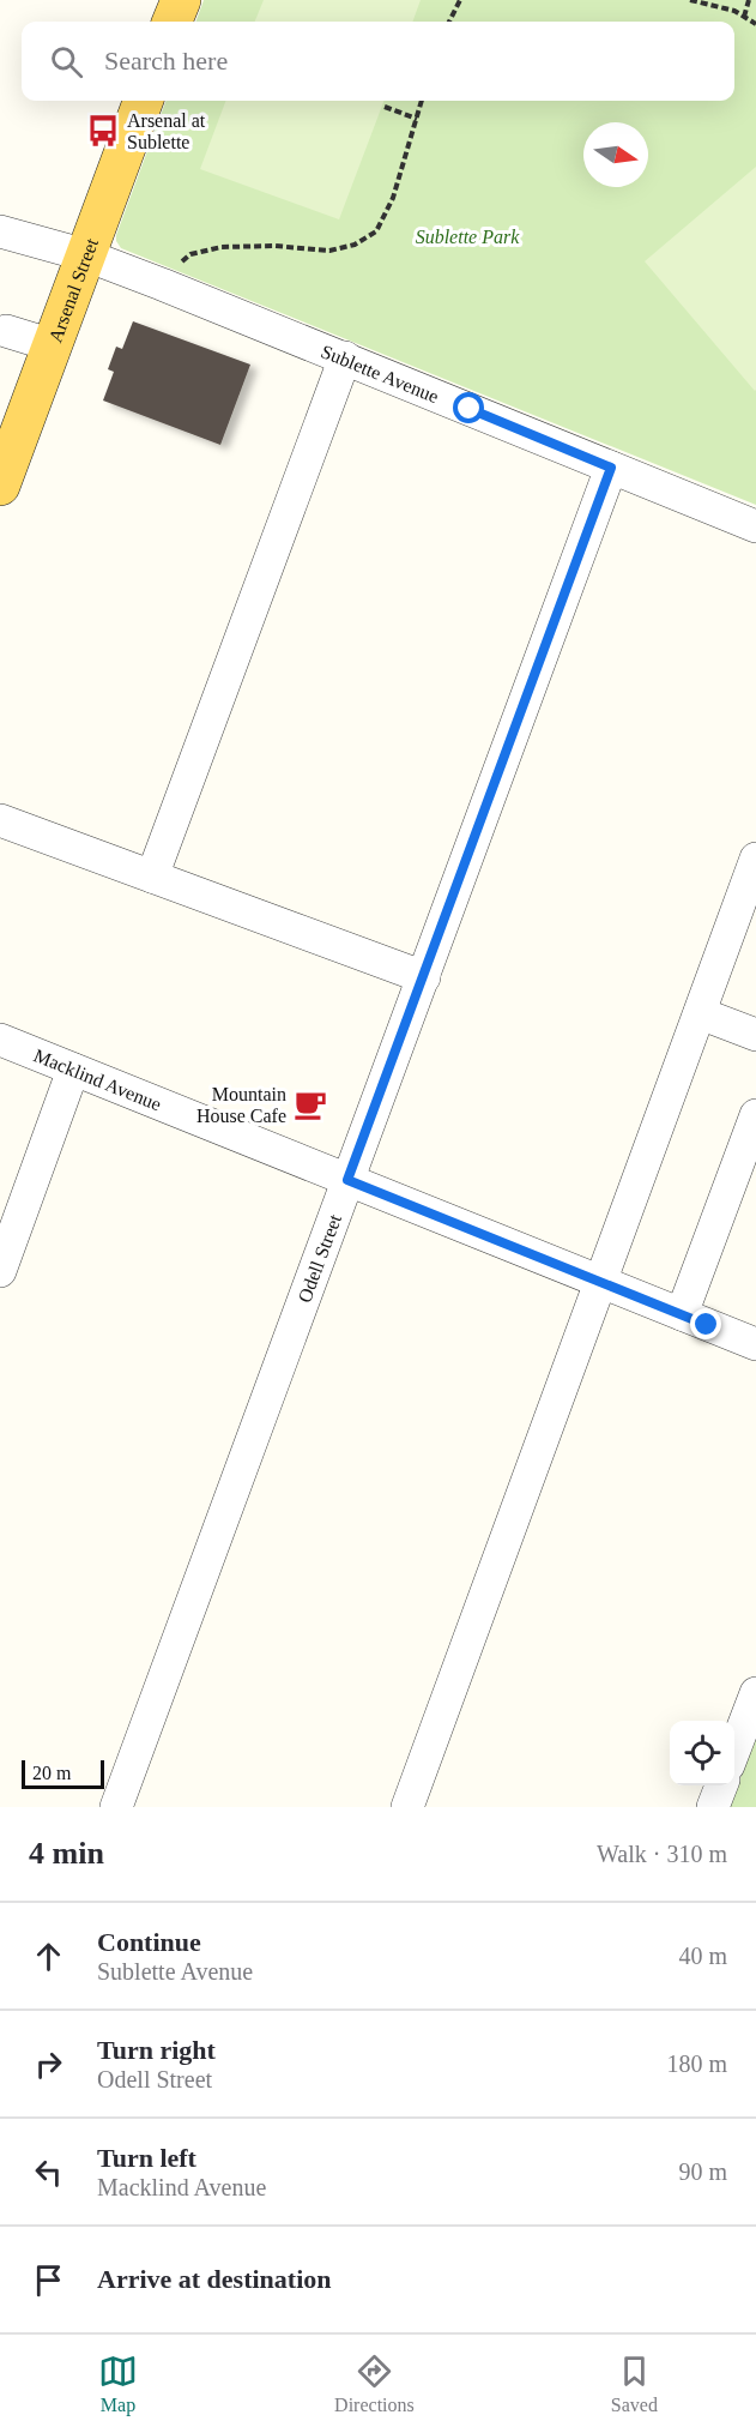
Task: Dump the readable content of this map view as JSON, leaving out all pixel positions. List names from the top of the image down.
{
  "streets": {
    "main road": ["Arsenal Street"],
    "street": ["Sublette Avenue", "Macklind Avenue", "Odell Street"]
  },
  "crossings": [
    ["Arsenal Street", "Sublette Avenue"],
    ["Sublette Avenue", "Odell Street"],
    ["Macklind Avenue", "Odell Street"]
  ],
  "parks": ["Sublette Park"],
  "places": {
    "bus stop": ["Arsenal at Sublette"],
    "cafe": ["Mountain House Cafe"]
  },
  "scale_bar": "20 m",
  "north": "right",
  "page": {
    "search": "Search here",
    "scale": "20 m",
    "heading": ["4 min", "Walk · 310 m"],
    "list": [
      ["Continue", "Sublette Avenue", "40 m"],
      ["Turn right", "Odell Street", "180 m"],
      ["Turn left", "Macklind Avenue", "90 m"],
      "Arrive at destination"
    ],
    "nav": ["Map", "Directions", "Saved"]
  }
}
